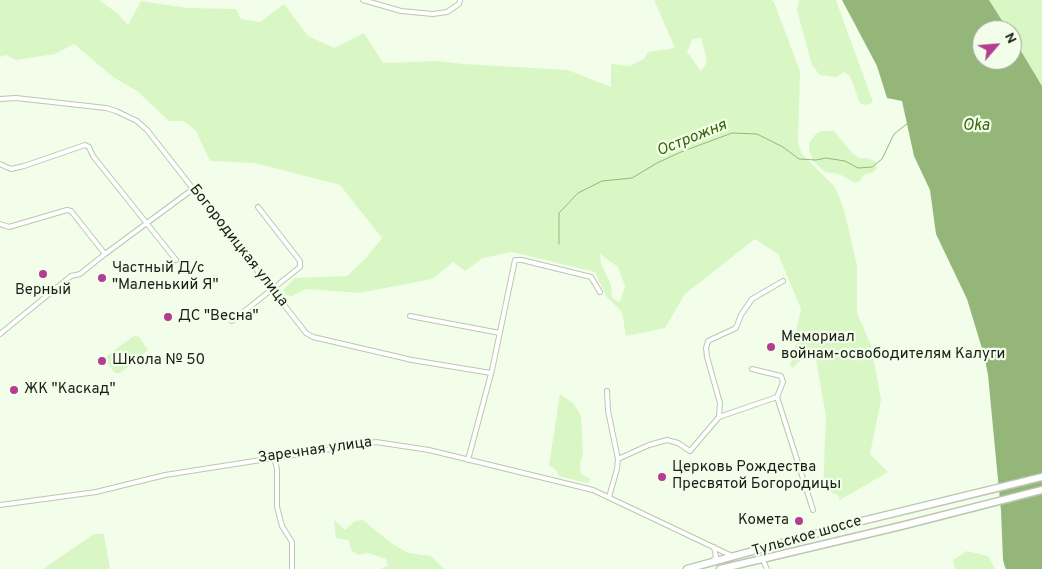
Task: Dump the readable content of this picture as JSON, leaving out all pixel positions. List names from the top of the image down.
{
  "streets": {
    "main road": ["Тульское шоссе"],
    "street": ["Богородицкая улица", "Заречная улица"]
  },
  "crossings": [
    ["Заречная улица", "Тульское шоссе"]
  ],
  "water": ["Oka", "Острожня"],
  "places": [
    "Верный",
    "Частный Д/с \"Маленький Я\"",
    "ДС \"Весна\"",
    "Мемориал войнам-освободителям Калуги",
    "Школа № 50",
    "ЖК \"Каскад\"",
    "Церковь Рождества Пресвятой Богородицы",
    "Комета"
  ],
  "north": "top right"
}
